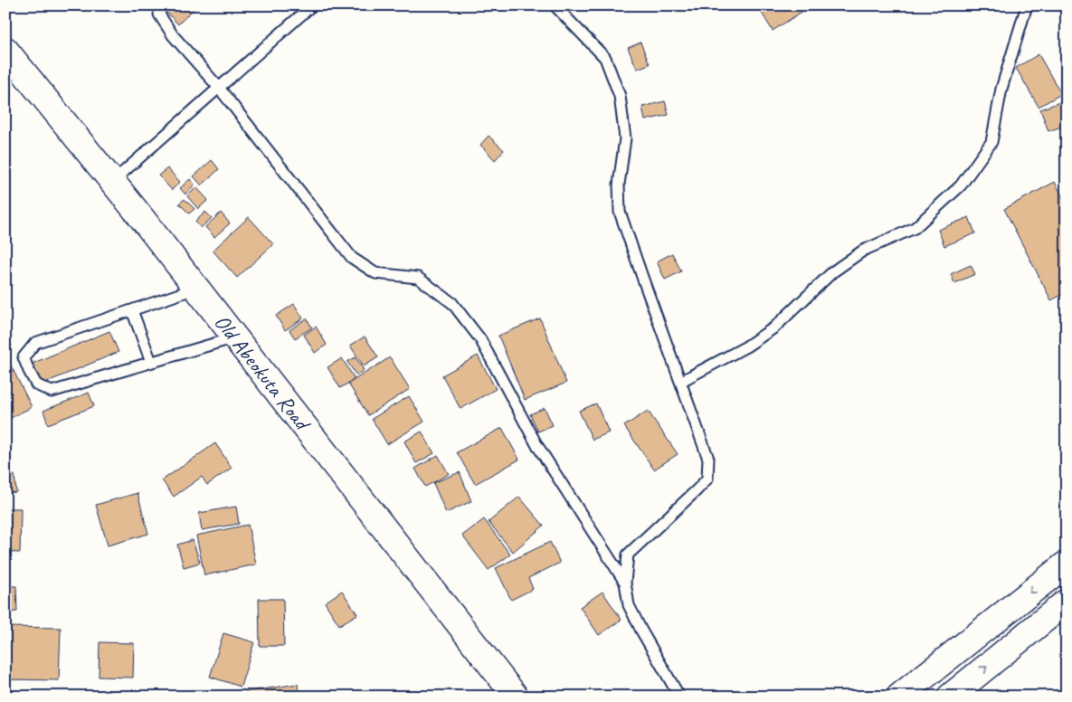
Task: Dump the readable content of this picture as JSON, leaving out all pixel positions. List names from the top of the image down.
{
  "streets": {
    "main road": ["Old Abeokuta Road"]
  }
}
